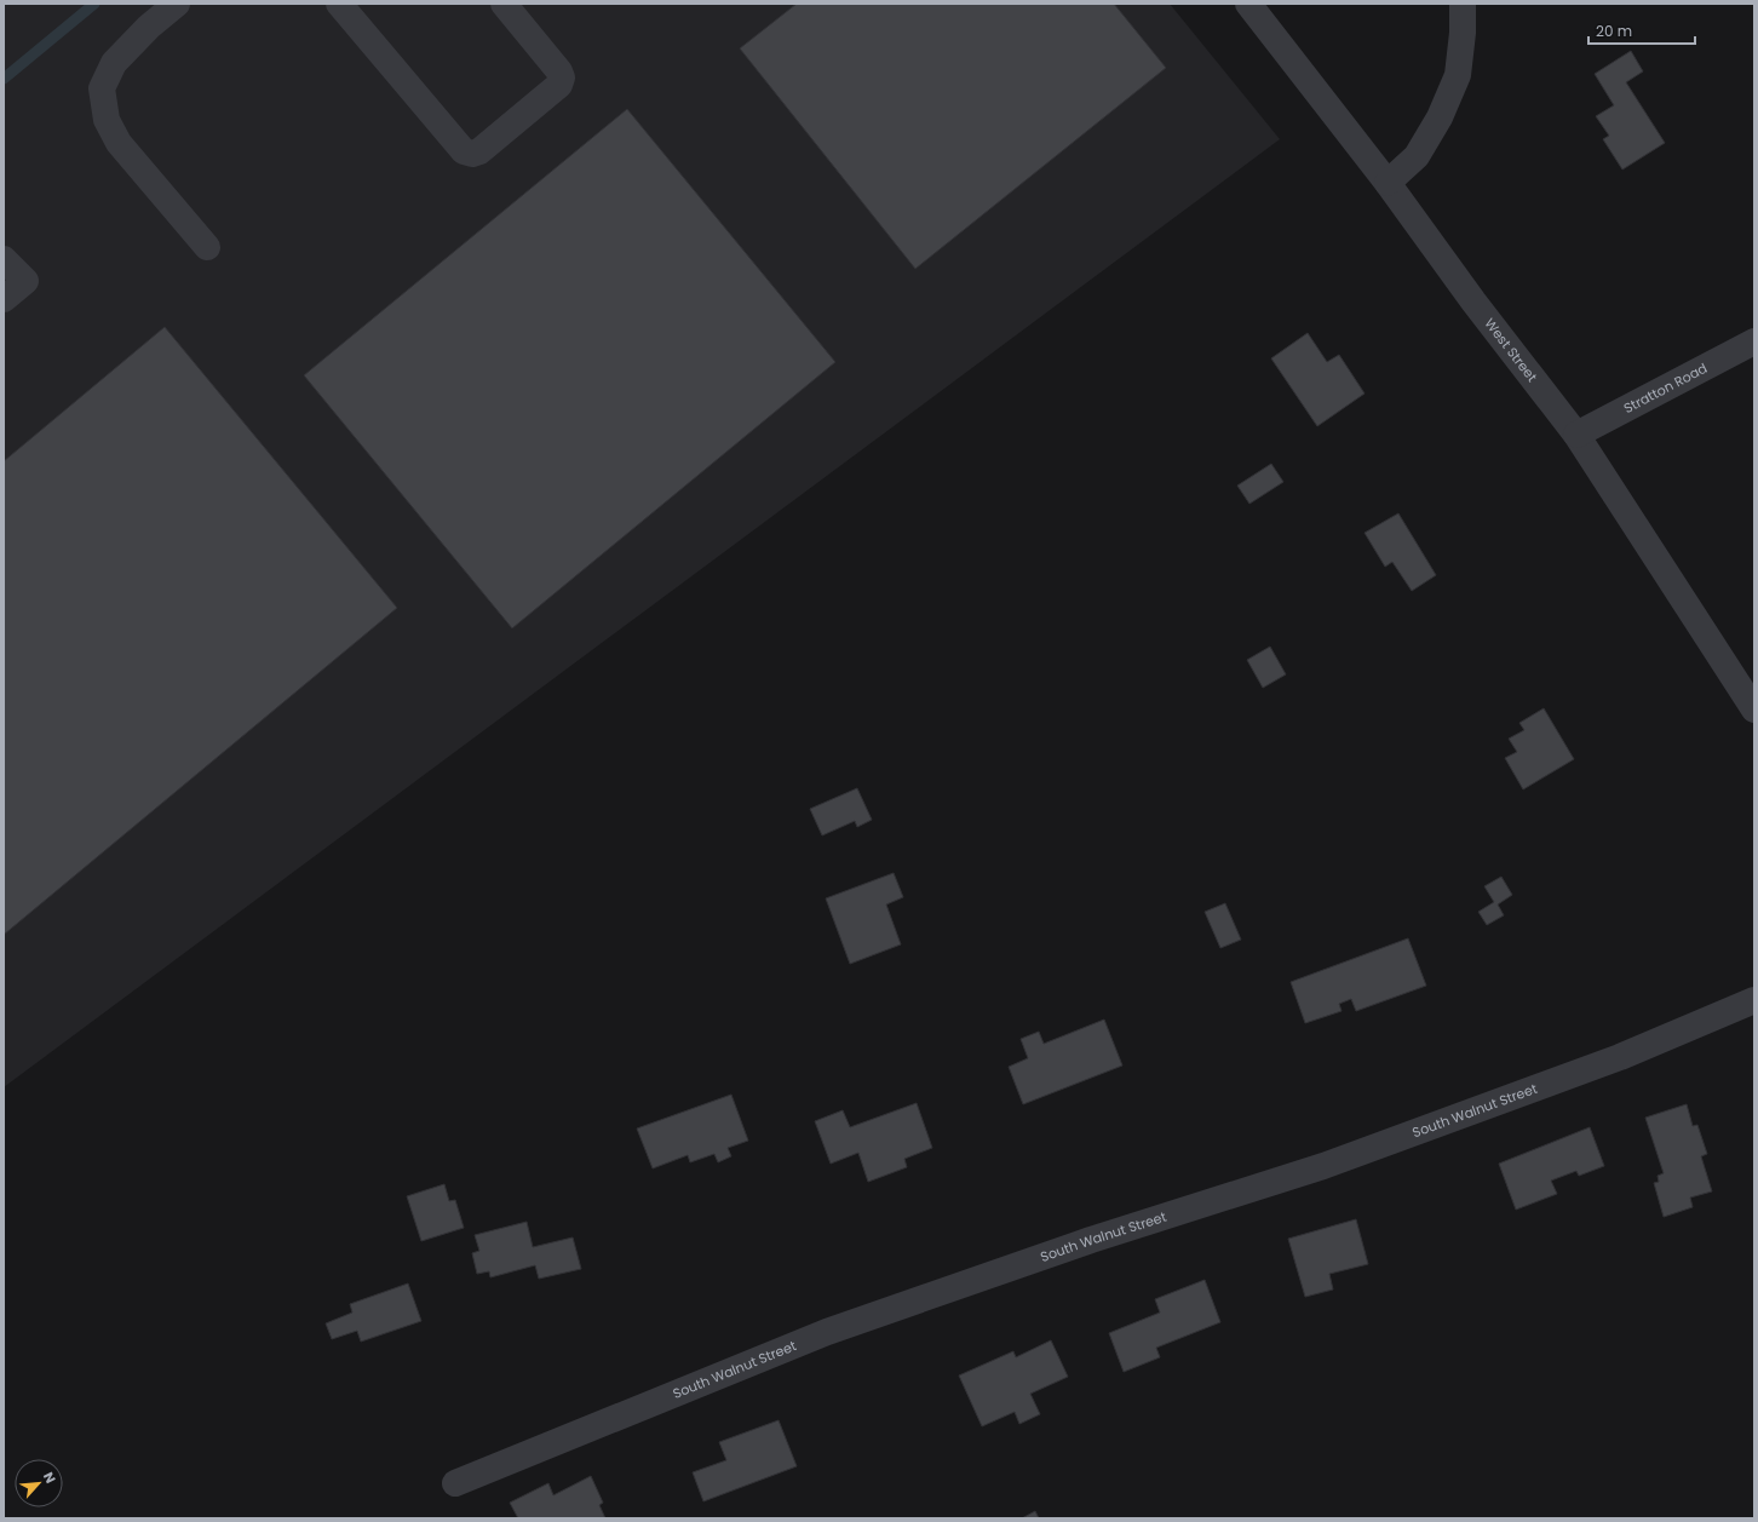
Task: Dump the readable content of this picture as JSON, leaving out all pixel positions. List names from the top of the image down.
{
  "streets": {
    "street": ["West Street", "Stratton Road", "South Walnut Street"]
  },
  "crossings": [
    ["West Street", "Stratton Road"]
  ],
  "scale_bar": "20 m",
  "north": "top right"
}
